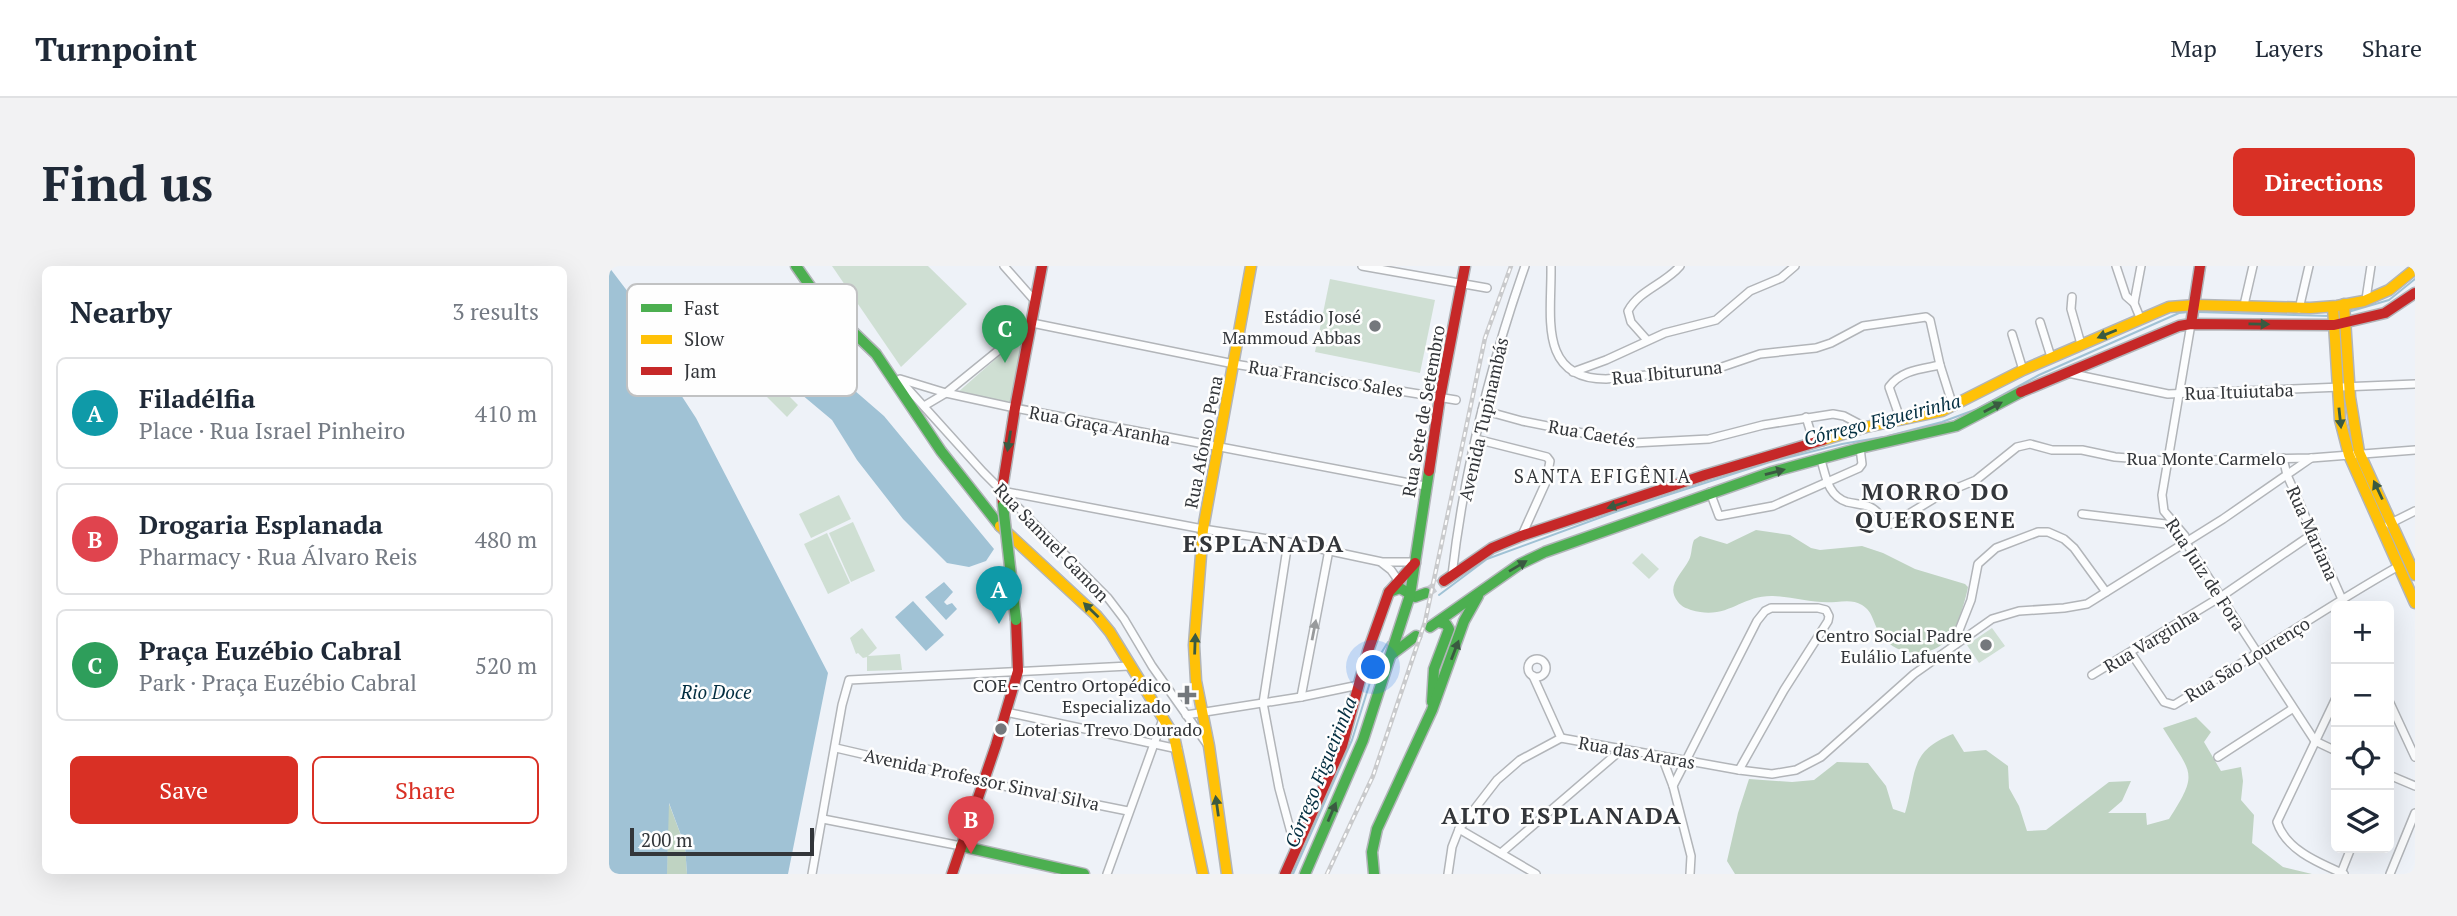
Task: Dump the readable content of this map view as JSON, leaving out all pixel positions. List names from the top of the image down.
{
  "streets": {
    "main road": ["Rua Sete de Setembro", "Rua Afonso Pena"],
    "street": [
      "Rua Ibituruna",
      "Rua Francisco Sales",
      "Rua Ituiutaba",
      "Avenida Tupinambás",
      "Rua Graça Aranha",
      "Rua Caetés",
      "Rua Monte Carmelo",
      "Rua Mariana",
      "Rua Samuel Gamon",
      "Rua Juiz de Fora",
      "Rua Varginha",
      "Rua São Lourenço",
      "Rua das Araras",
      "Avenida Professor Sinval Silva"
    ]
  },
  "crossings": [
    ["Rua Francisco Sales", "Rua Sete de Setembro"],
    ["Rua Francisco Sales", "Rua Afonso Pena"],
    ["Rua Ituiutaba", "Rua Juiz de Fora"],
    ["Rua Sete de Setembro", "Rua Graça Aranha"],
    ["Avenida Tupinambás", "Rua Caetés"],
    ["Rua Graça Aranha", "Rua Afonso Pena"],
    ["Rua Graça Aranha", "Rua Samuel Gamon"],
    ["Rua Afonso Pena", "Rua Samuel Gamon"],
    ["Rua Monte Carmelo", "Rua Mariana"],
    ["Rua Monte Carmelo", "Rua Juiz de Fora"],
    ["Rua Mariana", "Rua Varginha"],
    ["Rua Juiz de Fora", "Rua Varginha"],
    ["Rua Juiz de Fora", "Rua São Lourenço"],
    ["Rua Varginha", "Rua São Lourenço"]
  ],
  "districts": [
    "SANTA EFIGÊNIA",
    "MORRO DO QUEROSENE",
    "ESPLANADA",
    "ALTO ESPLANADA"
  ],
  "water": ["Córrego Figueirinha", "Rio Doce"],
  "places": {
    "other": ["Estádio José Mammoud Abbas", "Centro Social Padre Eulálio Lafuente", "Loterias Trevo Dourado"],
    "health": ["COE - Centro Ortopédico Especializado"]
  },
  "legend": ["Fast", "Slow", "Jam"],
  "scale_bar": "200 m",
  "page": {
    "header": "Turnpoint",
    "nav": ["Map", "Layers", "Share"],
    "buttons": [
      "Directions",
      ["Save", "Share"]
    ],
    "title": "Find us",
    "heading": ["Nearby", "3 results"],
    "pins": ["C", "A", "B"],
    "list": [
      {
        "mark": "A",
        "name": "Filadélfia",
        "note": "Place · Rua Israel Pinheiro",
        "value": "410 m"
      },
      {
        "mark": "B",
        "name": "Drogaria Esplanada",
        "note": "Pharmacy · Rua Álvaro Reis",
        "value": "480 m"
      },
      {
        "mark": "C",
        "name": "Praça Euzébio Cabral",
        "note": "Park · Praça Euzébio Cabral",
        "value": "520 m"
      }
    ],
    "map_buttons": ["+", "−"],
    "scale": "200 m"
  }
}
